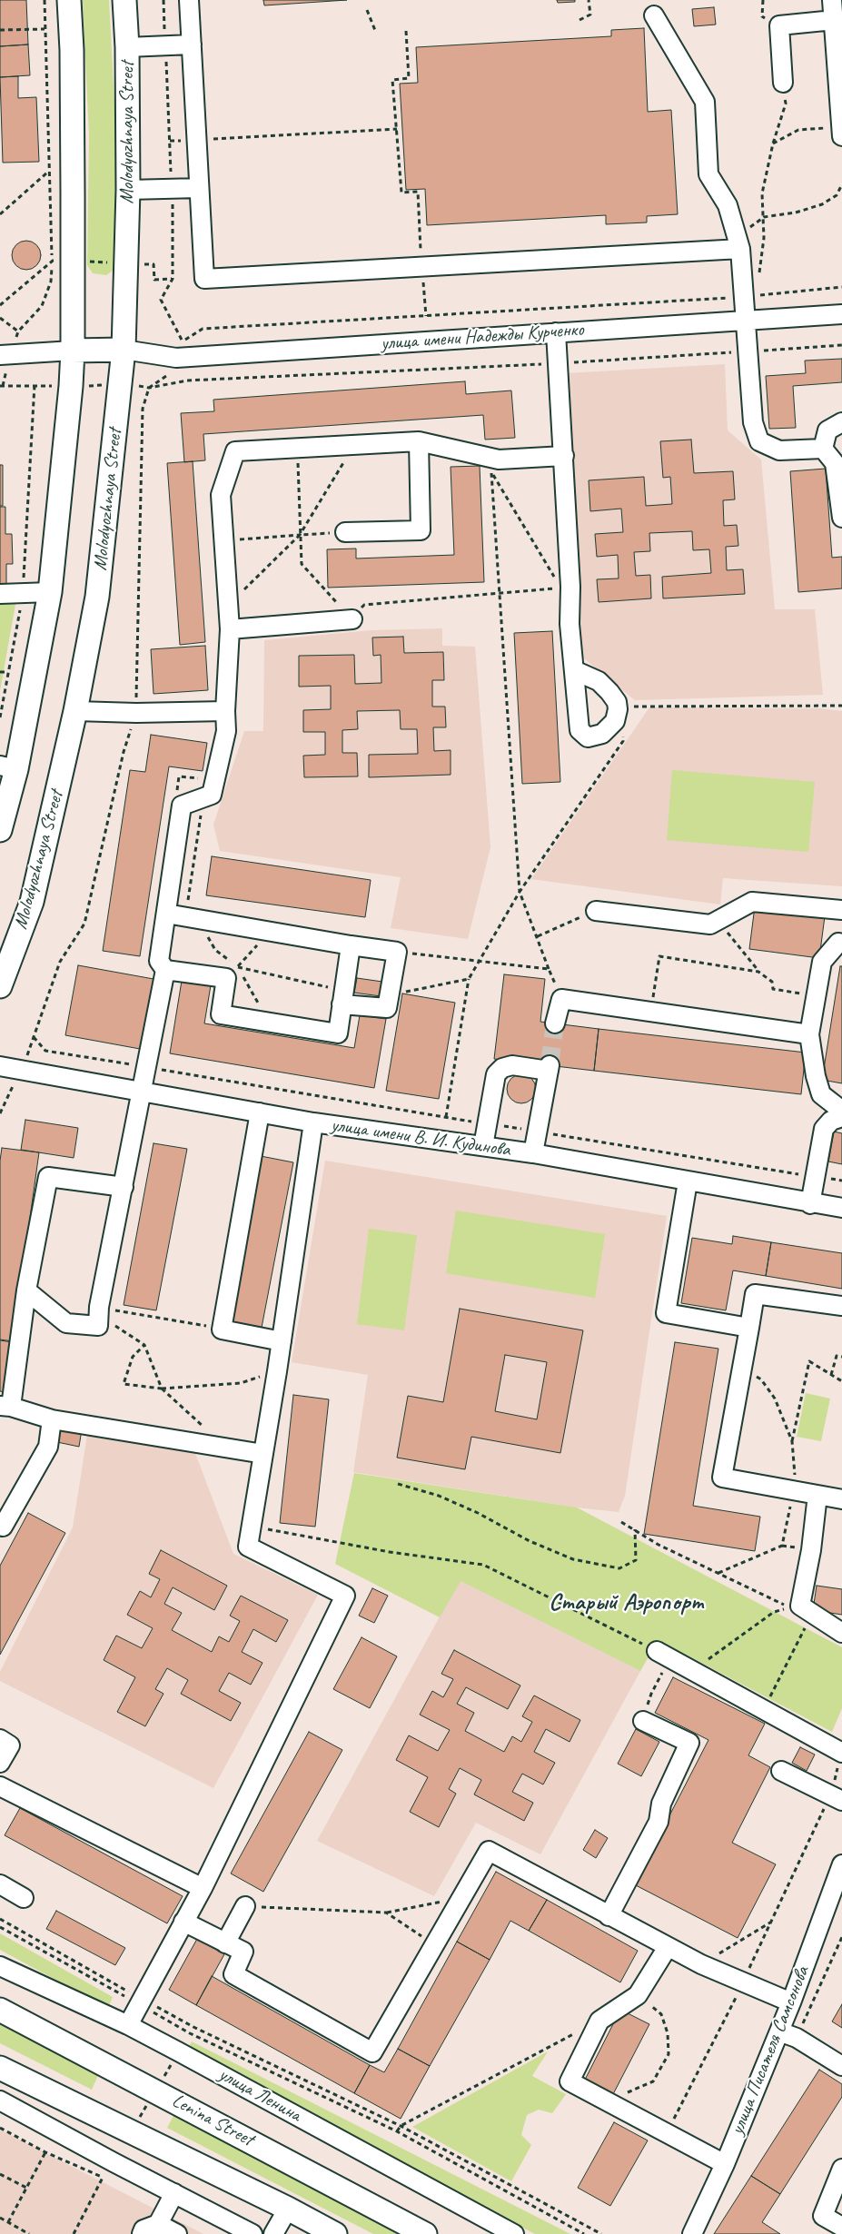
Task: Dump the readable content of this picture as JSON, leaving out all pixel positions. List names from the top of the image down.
{
  "streets": {
    "main road": ["Molodyozhnaya Street", "Lenina Street"],
    "street": [
      "улица имени Надежды Курченко",
      "улица имени В. И. Кудинова",
      "улица Писателя Самсонова",
      "улица Ленина"
    ]
  },
  "crossings": [
    ["Molodyozhnaya Street", "улица имени Надежды Курченко"]
  ],
  "districts": ["Старый Аэропорт"]
}
